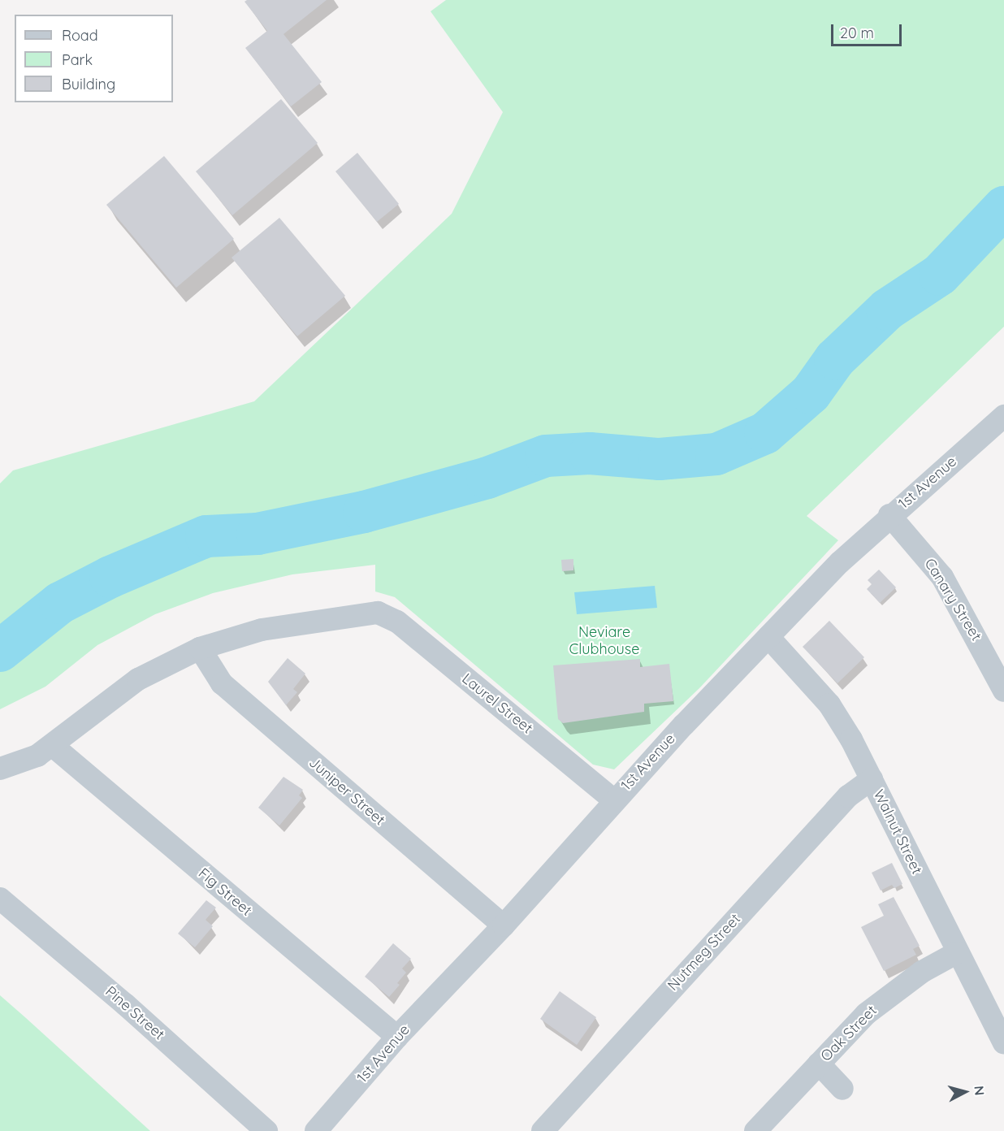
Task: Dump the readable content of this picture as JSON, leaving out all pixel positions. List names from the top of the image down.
{
  "streets": {
    "street": [
      "1st Avenue",
      "Canary Street",
      "Laurel Street",
      "Juniper Street",
      "Walnut Street",
      "Fig Street",
      "Nutmeg Street",
      "Pine Street",
      "Oak Street"
    ]
  },
  "crossings": [
    ["1st Avenue", "Canary Street"],
    ["1st Avenue", "Laurel Street"],
    ["1st Avenue", "Juniper Street"],
    ["1st Avenue", "Walnut Street"],
    ["1st Avenue", "Fig Street"],
    ["Laurel Street", "Juniper Street"],
    ["Walnut Street", "Nutmeg Street"],
    ["Walnut Street", "Oak Street"]
  ],
  "parks": ["Neviare Clubhouse"],
  "legend": ["Road", "Park", "Building"],
  "scale_bar": "20 m",
  "north": "right"
}
